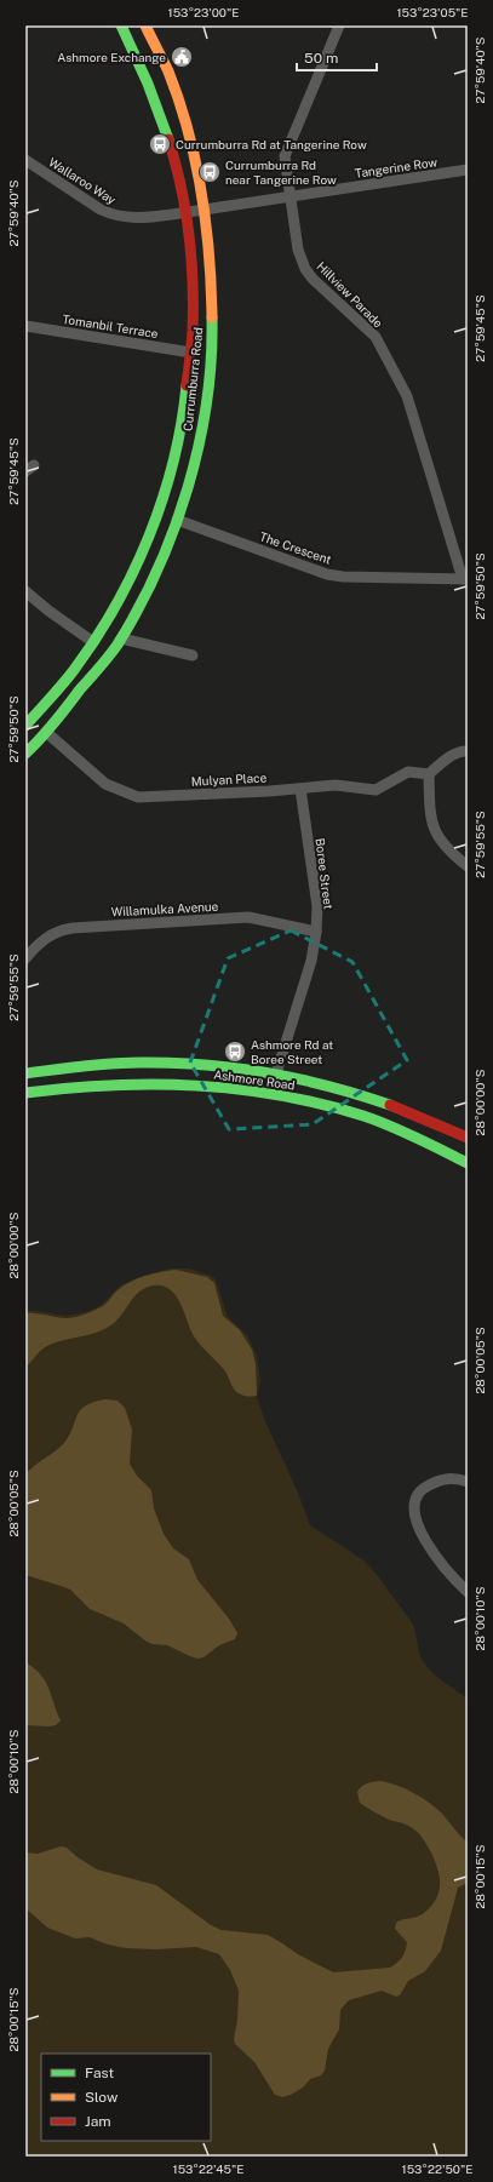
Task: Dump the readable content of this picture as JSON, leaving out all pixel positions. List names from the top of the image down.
{
  "streets": {
    "main road": ["Currumburra Road", "Ashmore Road"],
    "street": [
      "Tangerine Row",
      "Wallaroo Way",
      "Hillview Parade",
      "Tomanbil Terrace",
      "The Crescent",
      "Mulyan Place",
      "Boree Street",
      "Willamulka Avenue"
    ]
  },
  "crossings": [
    ["Tangerine Row", "Wallaroo Way"],
    ["Tangerine Row", "Hillview Parade"],
    ["Tangerine Row", "Currumburra Road"],
    ["Wallaroo Way", "Currumburra Road"],
    ["Hillview Parade", "The Crescent"],
    ["Tomanbil Terrace", "Currumburra Road"],
    ["Currumburra Road", "The Crescent"],
    ["Currumburra Road", "Mulyan Place"],
    ["Mulyan Place", "Boree Street"],
    ["Boree Street", "Willamulka Avenue"],
    ["Boree Street", "Ashmore Road"]
  ],
  "places": {
    "public building": ["Ashmore Exchange"],
    "bus stop": ["Currumburra Rd at Tangerine Row", "Currumburra Rd near Tangerine Row", "Ashmore Rd at Boree Street"]
  },
  "legend": ["Fast", "Slow", "Jam"],
  "scale_bar": "50 m",
  "coordinates": [
    "153°23'00\"E",
    "153°23'05\"E",
    "27°59'40\"S",
    "27°59'45\"S",
    "27°59'50\"S",
    "27°59'55\"S",
    "28°00'00\"S",
    "28°00'05\"S",
    "28°00'10\"S",
    "28°00'15\"S",
    "153°22'45\"E",
    "153°22'50\"E"
  ]
}
